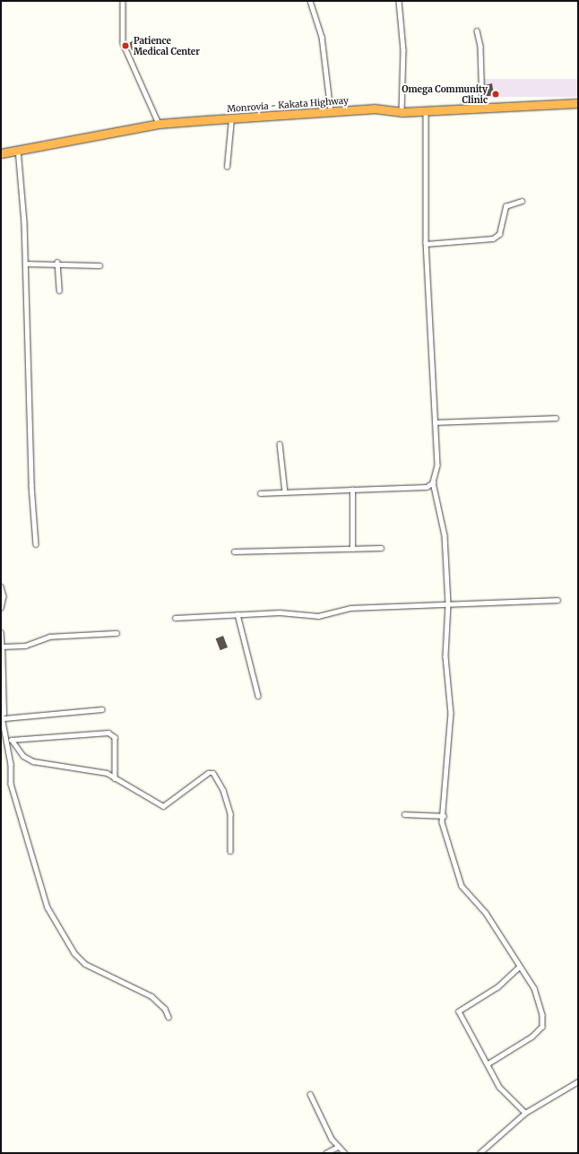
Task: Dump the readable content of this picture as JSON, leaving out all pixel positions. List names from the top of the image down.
{
  "streets": {
    "highway": ["Monrovia - Kakata Highway"]
  },
  "places": ["Patience Medical Center", "Omega Community Clinic"]
}
